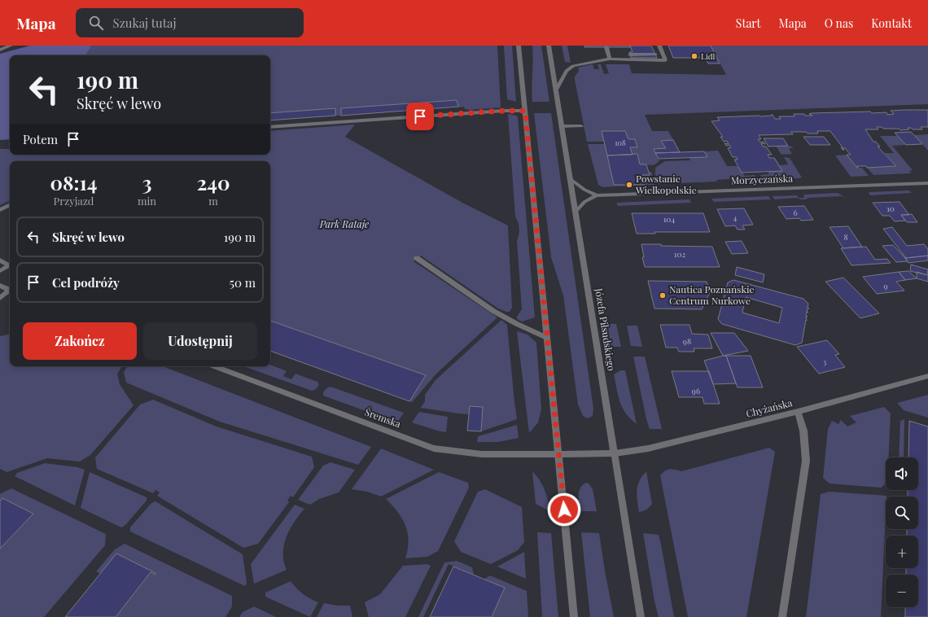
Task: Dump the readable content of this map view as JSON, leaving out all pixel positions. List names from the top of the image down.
{
  "streets": {
    "street": [
      "Morzyczańska",
      "Józefa Piłsudskiego",
      "Chyżańska",
      "Śremska"
    ]
  },
  "crossings": [
    ["Morzyczańska", "Józefa Piłsudskiego"],
    ["Józefa Piłsudskiego", "Chyżańska"],
    ["Józefa Piłsudskiego", "Śremska"],
    ["Chyżańska", "Śremska"]
  ],
  "parks": ["Park Rataje"],
  "places": ["Lidl", "Powstanie Wielkopolskie", "Nautica Poznańskie Centrum Nurkowe"],
  "house_numbers": [
    "108",
    "10",
    "6",
    "4",
    "104",
    "8",
    "102",
    "9",
    "98",
    "3",
    "96"
  ],
  "page": {
    "header": "Mapa",
    "search": "Szukaj tutaj",
    "nav": [
      "Start",
      "Mapa",
      "O nas",
      "Kontakt"
    ],
    "turn": ["190 m", "Skręć w lewo"],
    "then": "Potem",
    "eta": [
      "08:14",
      "Przyjazd",
      "3",
      "min",
      "240",
      "m"
    ],
    "list": [
      {
        "name": "Skręć w lewo",
        "value": "190 m"
      },
      {
        "name": "Cel podróży",
        "value": "50 m"
      }
    ],
    "buttons": ["Zakończ", "Udostępnij"],
    "map_buttons": ["+", "−"]
  }
}
